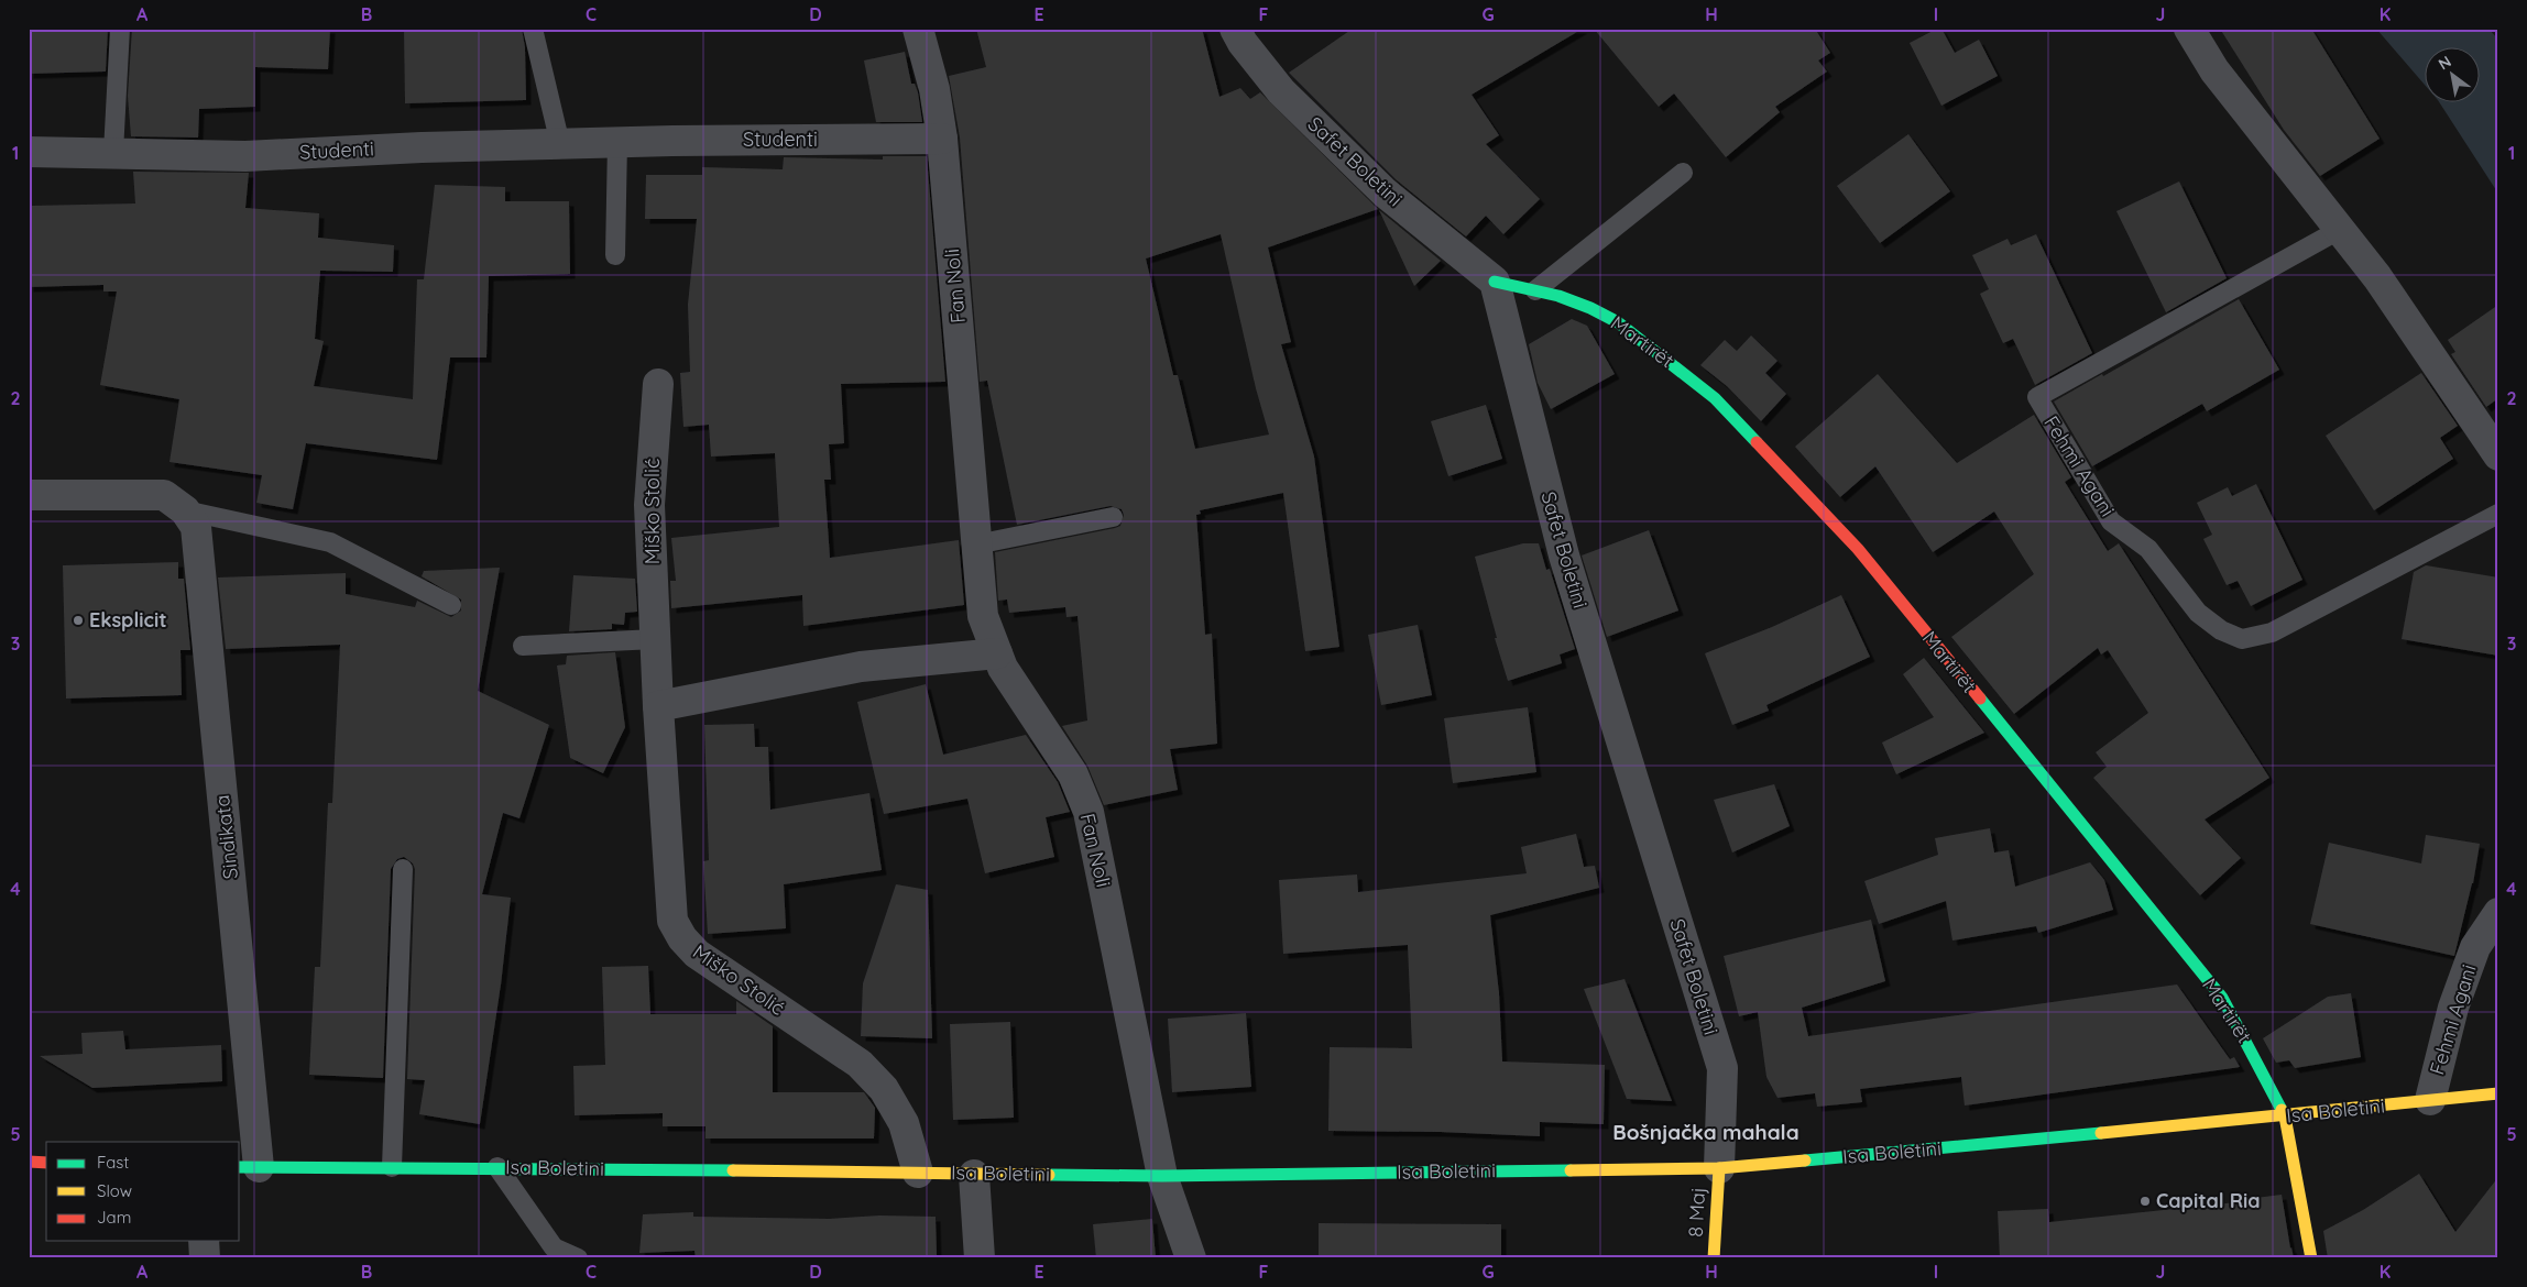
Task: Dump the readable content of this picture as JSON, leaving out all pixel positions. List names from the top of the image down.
{
  "streets": {
    "main road": ["Martirët", "Isa Boletini", "8 Maj"],
    "street": [
      "Studenti",
      "Safet Boletini",
      "Fan Noli",
      "Fehmi Agani",
      "Miško Stolić",
      "Sindikata"
    ]
  },
  "crossings": [
    ["Studenti", "Fan Noli"],
    ["Safet Boletini", "Martirët"],
    ["Safet Boletini", "Isa Boletini"],
    ["Safet Boletini", "8 Maj"],
    ["Fan Noli", "Isa Boletini"],
    ["Martirët", "Isa Boletini"],
    ["Fehmi Agani", "Isa Boletini"],
    ["Miško Stolić", "Isa Boletini"],
    ["Sindikata", "Isa Boletini"],
    ["Isa Boletini", "8 Maj"]
  ],
  "districts": ["Bošnjačka mahala"],
  "places": ["Eksplicit", "Capital Ria"],
  "legend": ["Fast", "Slow", "Jam"],
  "north": "top left",
  "grid": {
    "columns": [
      "A",
      "B",
      "C",
      "D",
      "E",
      "F",
      "G",
      "H",
      "I",
      "J",
      "K"
    ],
    "rows": [
      "1",
      "2",
      "3",
      "4",
      "5"
    ]
  }
}
